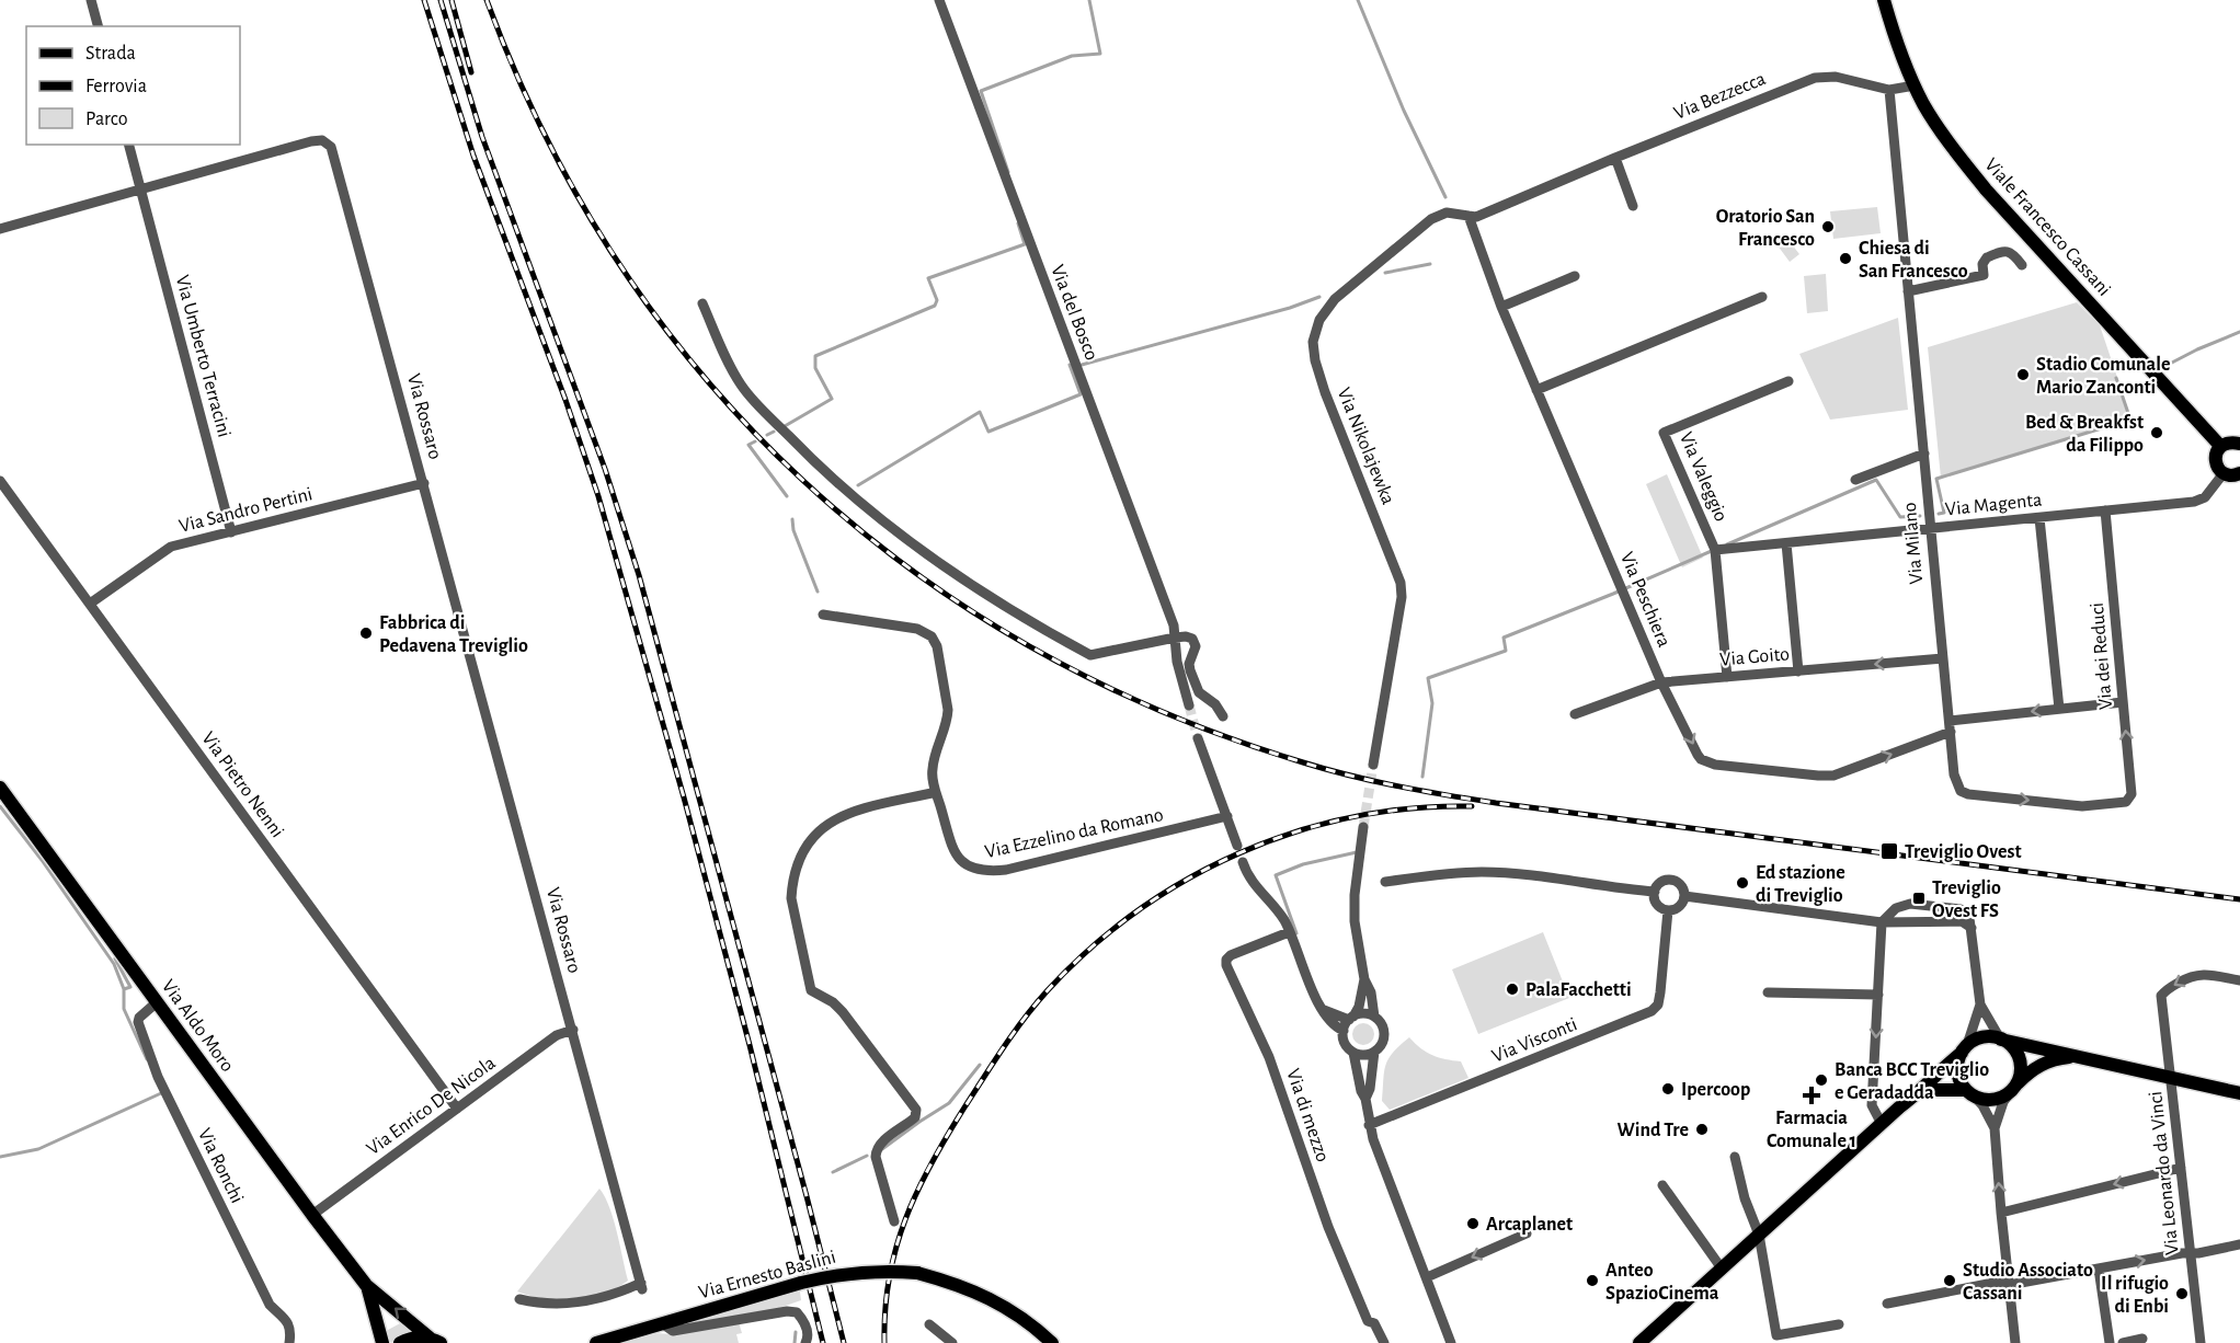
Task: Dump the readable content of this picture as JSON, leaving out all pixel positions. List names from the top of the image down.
{
  "streets": {
    "main road": ["Viale Francesco Cassani", "Via Aldo Moro", "Via Ernesto Baslini"],
    "street": [
      "Via Bezzecca",
      "Via del Bosco",
      "Via Umberto Terracini",
      "Via Rossaro",
      "Via Nikolajewka",
      "Via Valeggio",
      "Via Magenta",
      "Via Sandro Pertini",
      "Via Milano",
      "Via Peschiera",
      "Via Goito",
      "Via dei Reduci",
      "Via Pietro Nenni",
      "Via Ezzelino da Romano",
      "Via Visconti",
      "Via Enrico De Nicola",
      "Via di mezzo",
      "Via Ronchi",
      "Via Leonardo da Vinci"
    ]
  },
  "crossings": [
    ["Via Bezzecca", "Via Nikolajewka"],
    ["Via Bezzecca", "Via Milano"],
    ["Via Bezzecca", "Via Peschiera"],
    ["Via Umberto Terracini", "Via Rossaro"],
    ["Via Umberto Terracini", "Via Sandro Pertini"],
    ["Via Rossaro", "Via Sandro Pertini"],
    ["Via Rossaro", "Via Enrico De Nicola"],
    ["Via Nikolajewka", "Via Peschiera"],
    ["Via Valeggio", "Via Magenta"],
    ["Via Magenta", "Via Milano"],
    ["Via Magenta", "Via dei Reduci"],
    ["Via Sandro Pertini", "Via Pietro Nenni"],
    ["Via Milano", "Via Peschiera"],
    ["Via Milano", "Via Goito"],
    ["Via Milano", "Via dei Reduci"],
    ["Via Peschiera", "Via Goito"],
    ["Via Peschiera", "Via dei Reduci"],
    ["Via Pietro Nenni", "Via Enrico De Nicola"],
    ["Via Aldo Moro", "Via Enrico De Nicola"],
    ["Via Aldo Moro", "Via Ronchi"]
  ],
  "one_way": ["Via Goito"],
  "places": {
    "other": [
      "Oratorio San Francesco",
      "Chiesa di San Francesco",
      "Stadio Comunale Mario Zanconti",
      "Bed & Breakfst da Filippo",
      "Fabbrica di Pedavena Treviglio",
      "Ed stazione di Treviglio",
      "PalaFacchetti",
      "Banca BCC Treviglio e Geradadda",
      "Ipercoop",
      "Wind Tre",
      "Arcaplanet",
      "Anteo SpazioCinema",
      "Studio Associato Cassani",
      "Il rifugio di Enbi"
    ],
    "transit": ["Treviglio Ovest", "Treviglio Ovest FS"],
    "health": ["Farmacia Comunale 1"]
  },
  "legend": ["Strada", "Ferrovia", "Parco"]
}
